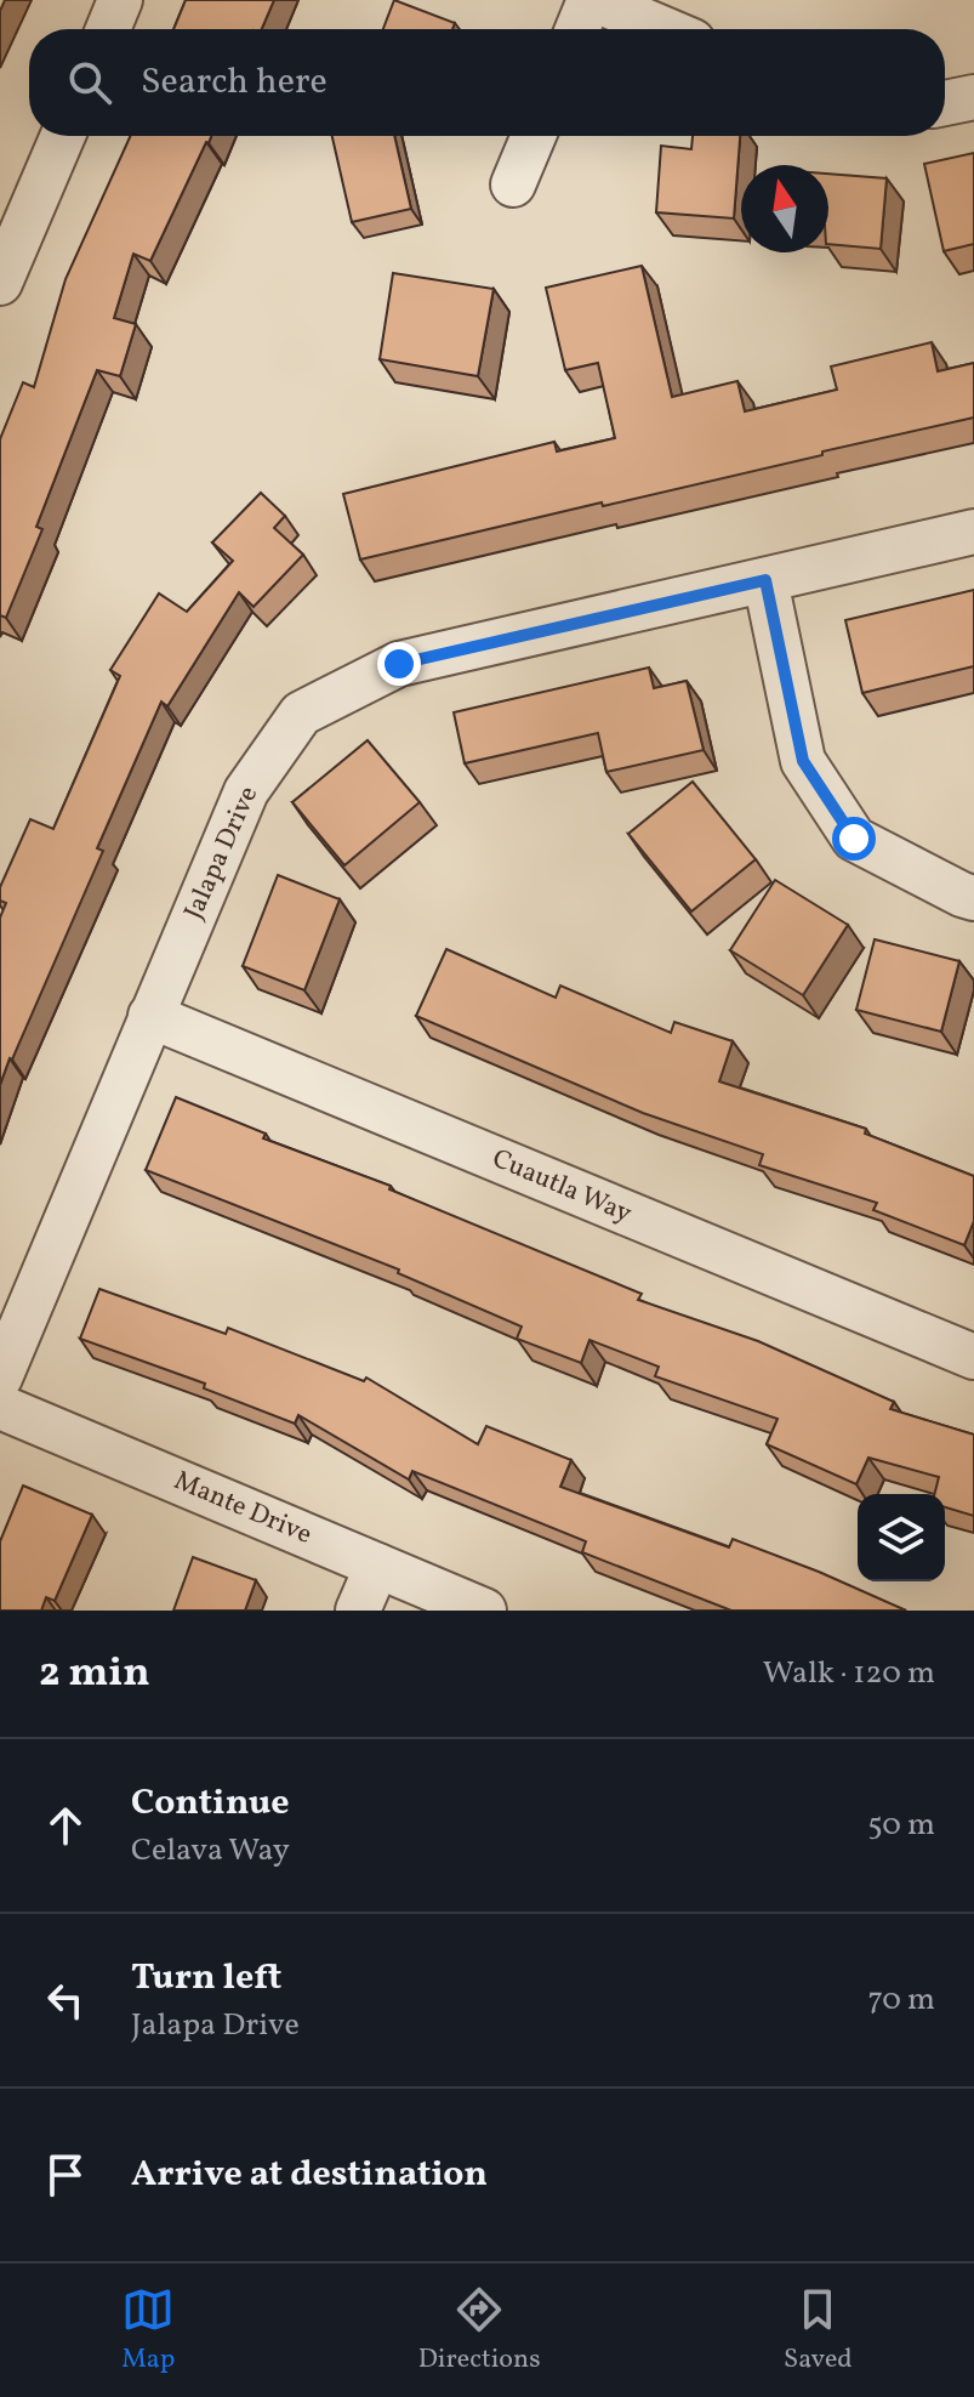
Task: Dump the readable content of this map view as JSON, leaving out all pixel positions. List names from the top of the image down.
{
  "streets": {
    "street": ["Jalapa Drive", "Cuautla Way", "Mante Drive"]
  },
  "crossings": [
    ["Jalapa Drive", "Cuautla Way"]
  ],
  "north": "top",
  "page": {
    "search": "Search here",
    "heading": ["2 min", "Walk · 120 m"],
    "list": [
      ["Continue", "Celava Way", "50 m"],
      ["Turn left", "Jalapa Drive", "70 m"],
      "Arrive at destination"
    ],
    "nav": ["Map", "Directions", "Saved"]
  }
}
